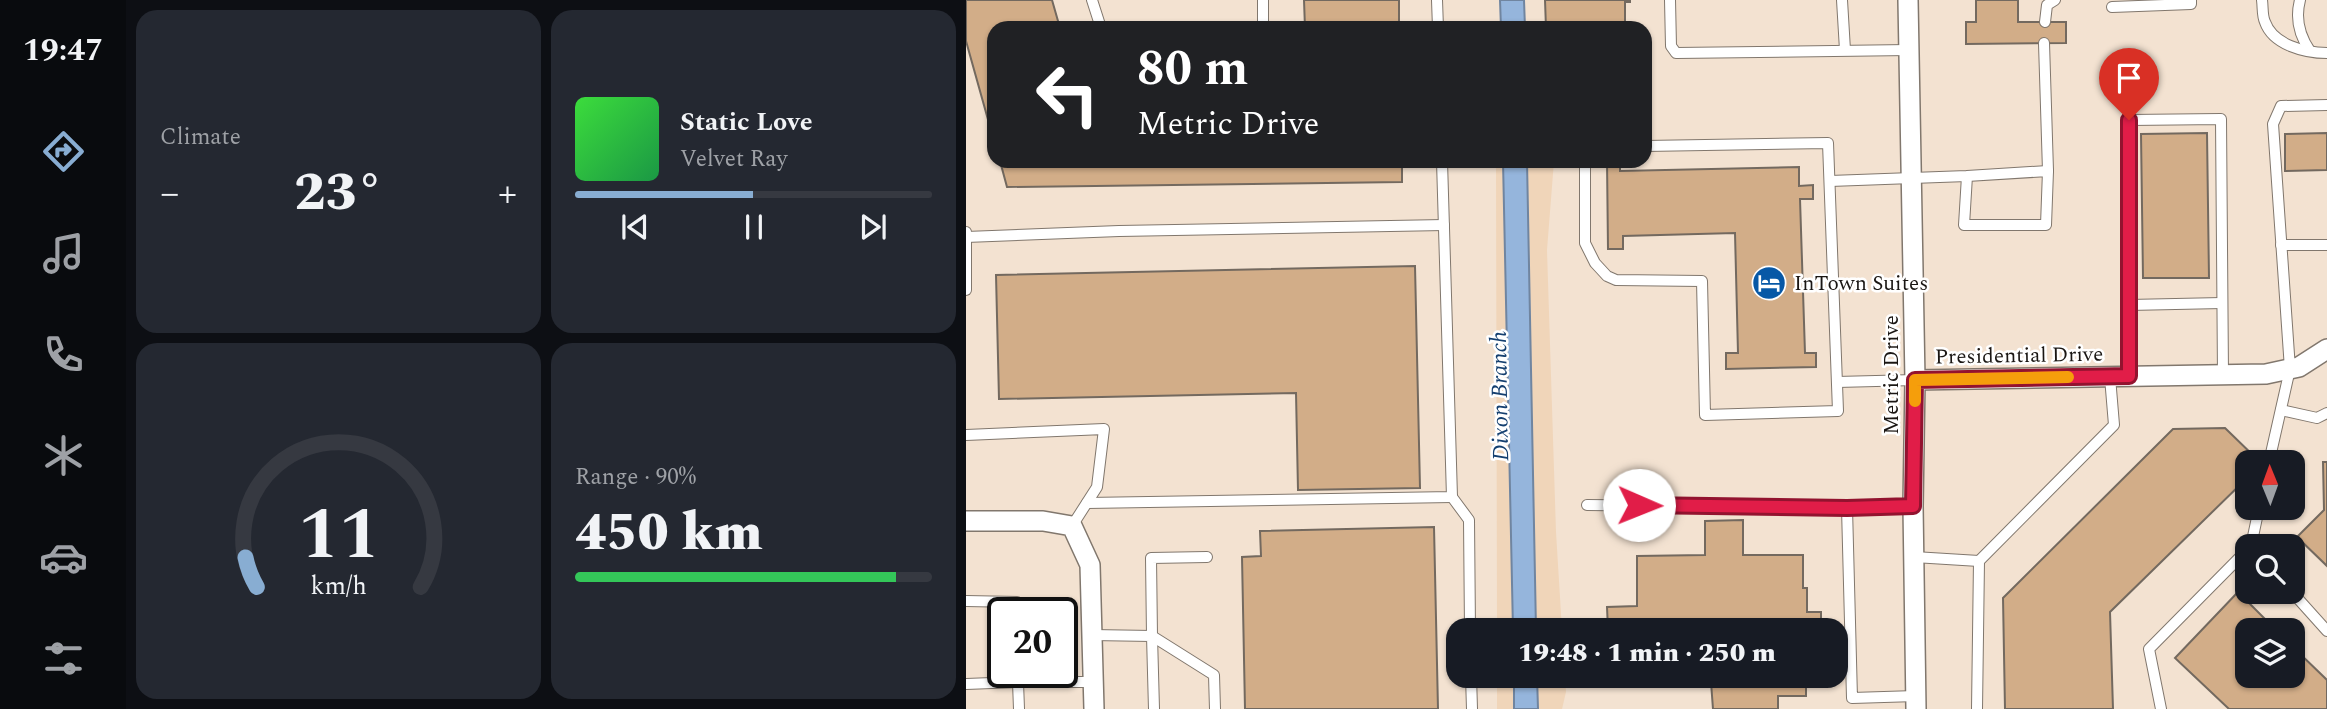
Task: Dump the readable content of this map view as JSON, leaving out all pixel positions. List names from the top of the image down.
{
  "streets": {
    "street": ["Presidential Drive", "Metric Drive"]
  },
  "crossings": [
    ["Presidential Drive", "Metric Drive"]
  ],
  "water": ["Dixon Branch"],
  "places": {
    "hotel": ["InTown Suites"]
  },
  "north": "top",
  "page": {
    "tabs": "19:47",
    "tile": [
      "Climate",
      ["Range · 90%", "450 km"]
    ],
    "turn": ["80 m", "Metric Drive"],
    "song": ["Static Love", "Velvet Ray"],
    "heat": ["−", "23°", "+"],
    "limit": "20",
    "trip": "19:48 · 1 min · 250 m",
    "gauge": ["11", "km/h"]
  }
}
